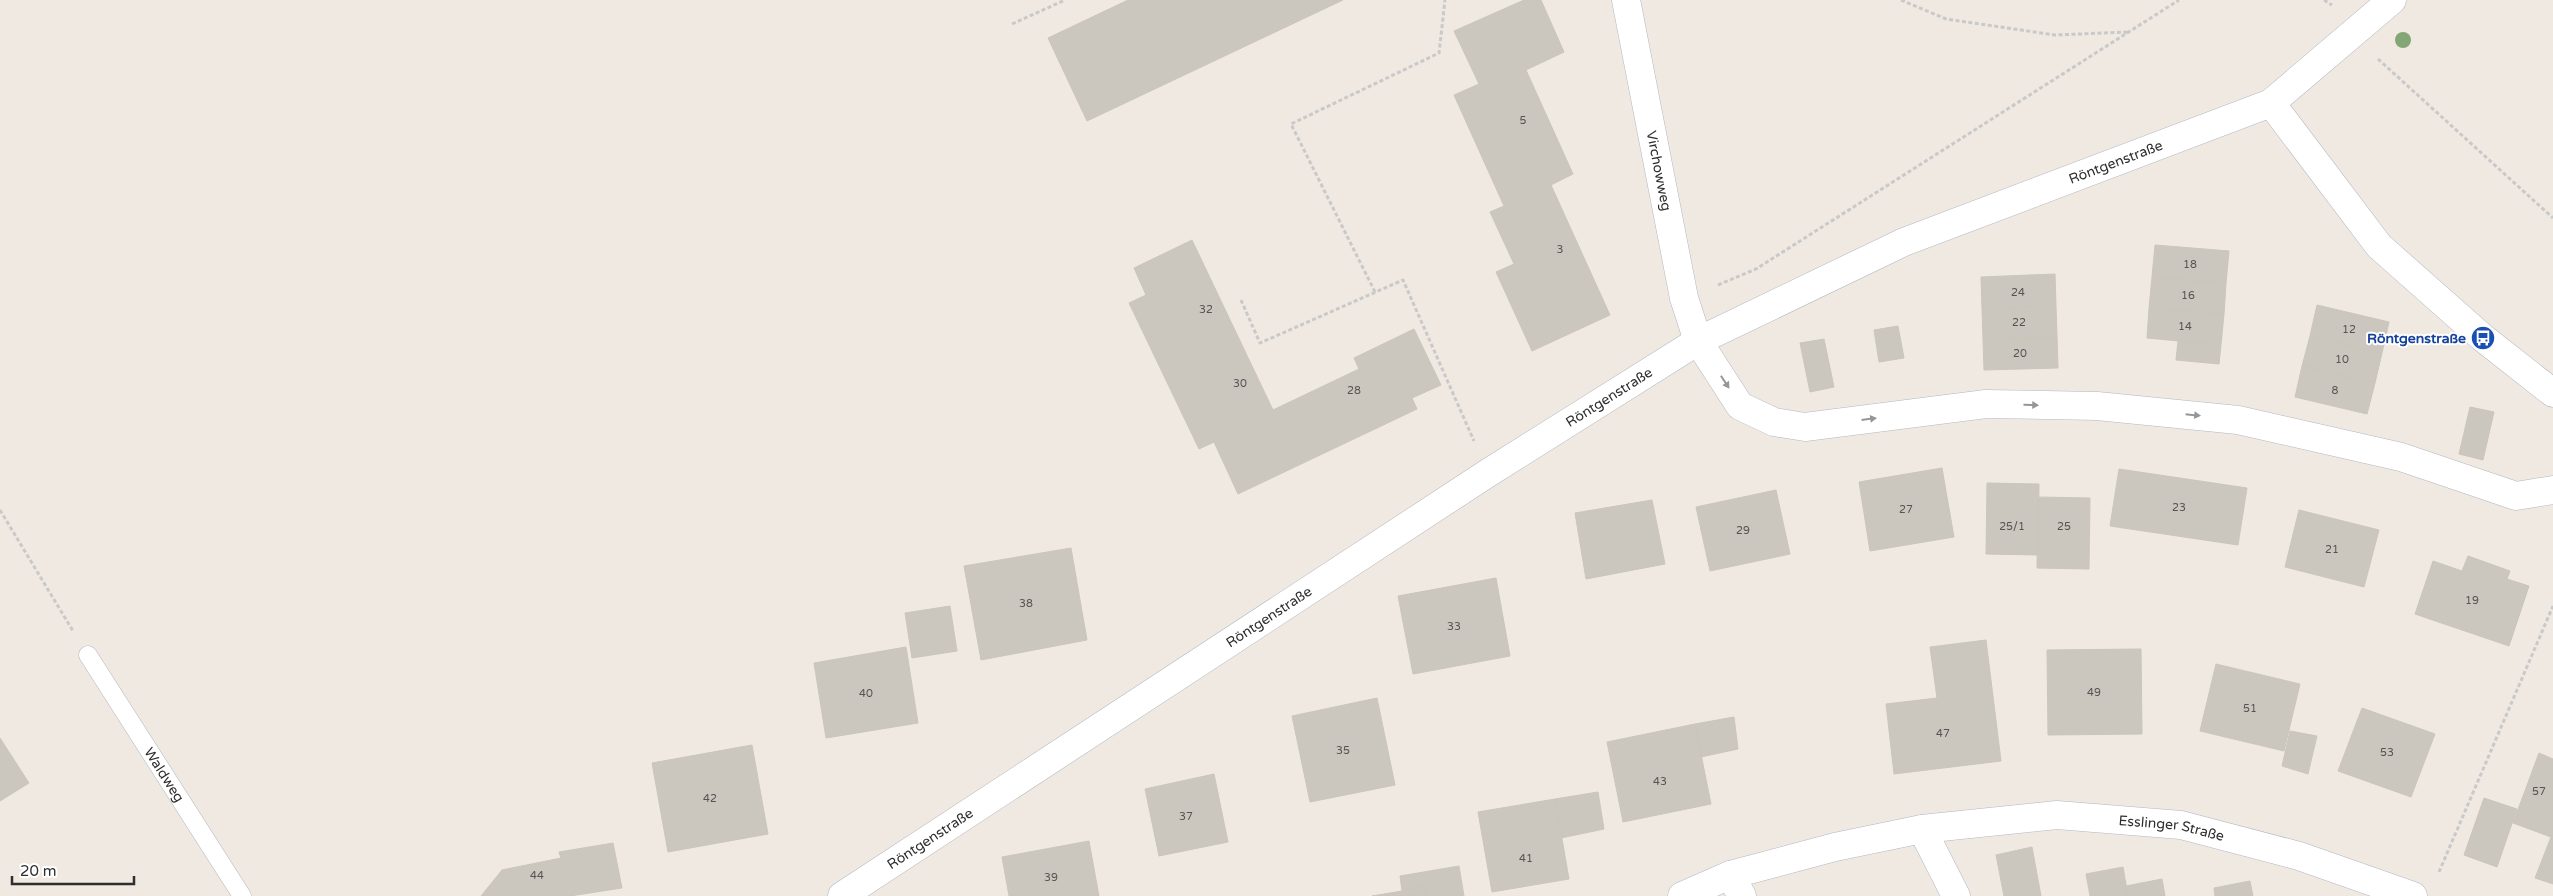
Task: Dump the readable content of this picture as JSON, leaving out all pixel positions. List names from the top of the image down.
{
  "streets": {
    "street": ["Röntgenstraße", "Virchowweg", "Esslinger Straße"],
    "lane": ["Waldweg"]
  },
  "crossings": [
    ["Röntgenstraße", "Virchowweg"]
  ],
  "places": {
    "bus stop": ["Röntgenstraße"]
  },
  "house_numbers": [
    "5",
    "3",
    "18",
    "24",
    "16",
    "32",
    "22",
    "14",
    "12",
    "20",
    "10",
    "30",
    "28",
    "8",
    "23",
    "27",
    "25/1",
    "25",
    "29",
    "21",
    "19",
    "38",
    "33",
    "49",
    "40",
    "51",
    "47",
    "35",
    "53",
    "43",
    "57",
    "42",
    "37",
    "41",
    "44",
    "39"
  ],
  "scale_bar": "20 m"
}
